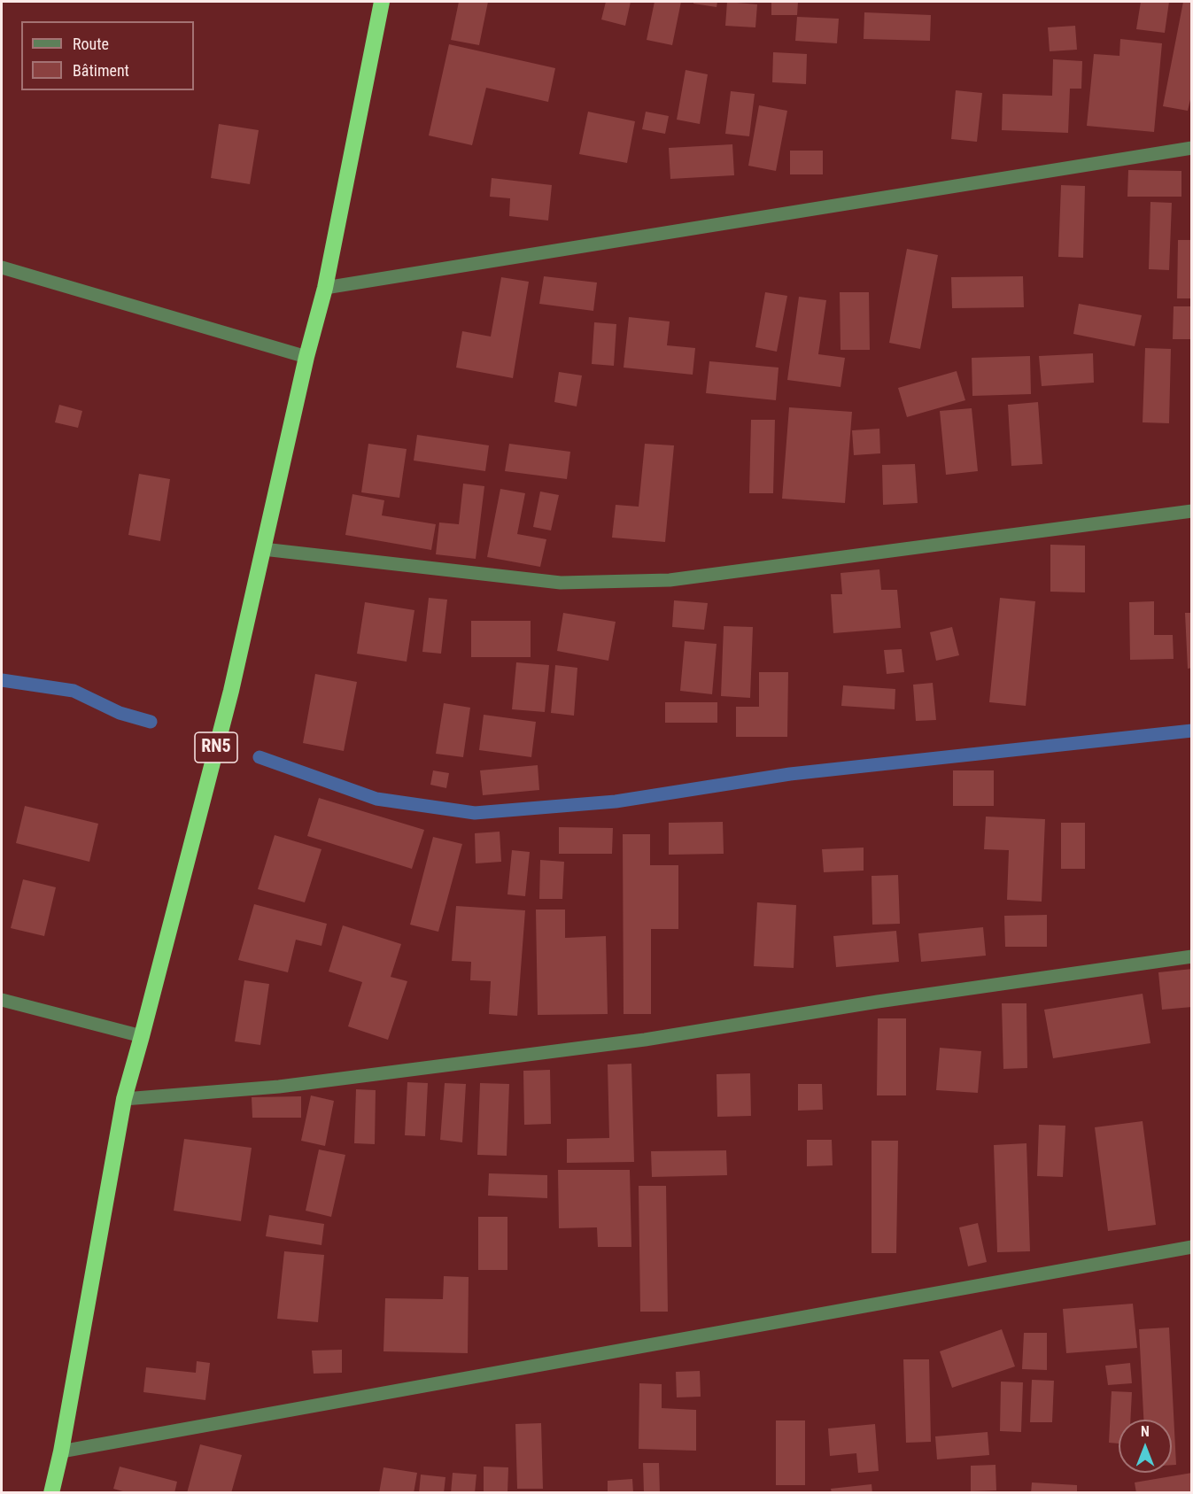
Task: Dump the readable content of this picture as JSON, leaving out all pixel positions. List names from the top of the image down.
{
  "streets": {
    "highway": ["RN5"]
  },
  "legend": ["Route", "Bâtiment"],
  "north": "top"
}
